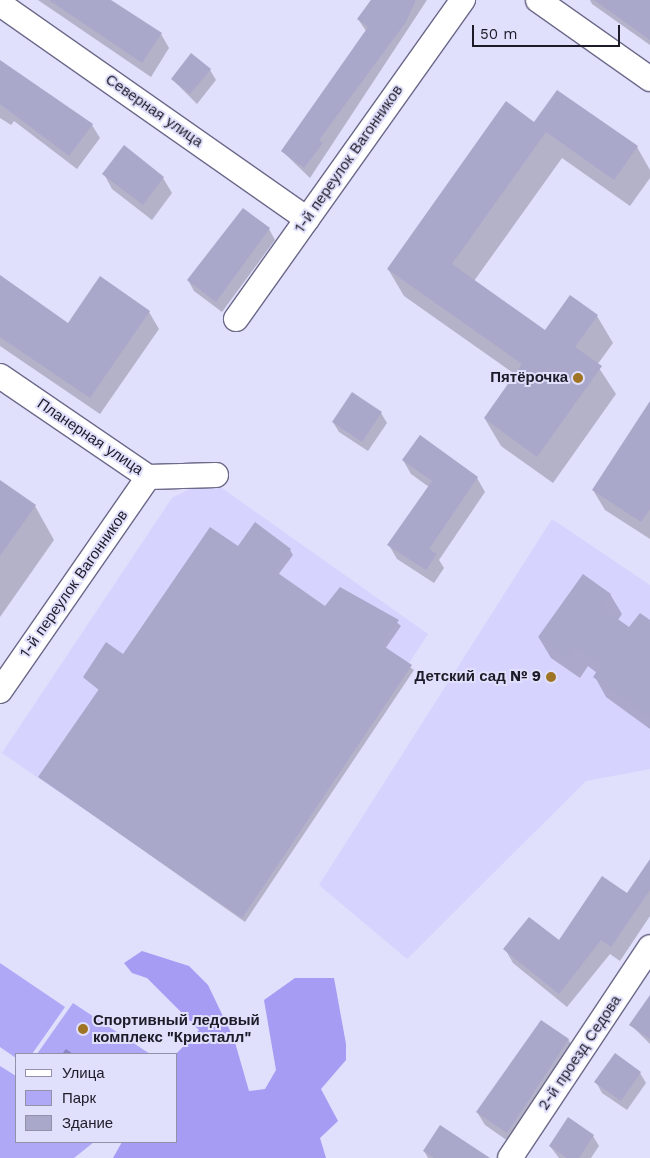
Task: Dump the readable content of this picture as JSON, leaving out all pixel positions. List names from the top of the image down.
{
  "streets": {
    "street": [
      "Северная улица",
      "1-й переулок Вагонников",
      "Планерная улица",
      "2-й проезд Седова"
    ]
  },
  "crossings": [
    ["Северная улица", "1-й переулок Вагонников"],
    ["1-й переулок Вагонников", "Планерная улица"]
  ],
  "places": ["Пятёрочка", "Детский сад № 9", "Спортивный ледовый комплекс \"Кристалл\""],
  "legend": ["Улица", "Парк", "Здание"],
  "scale_bar": "50 m"
}
